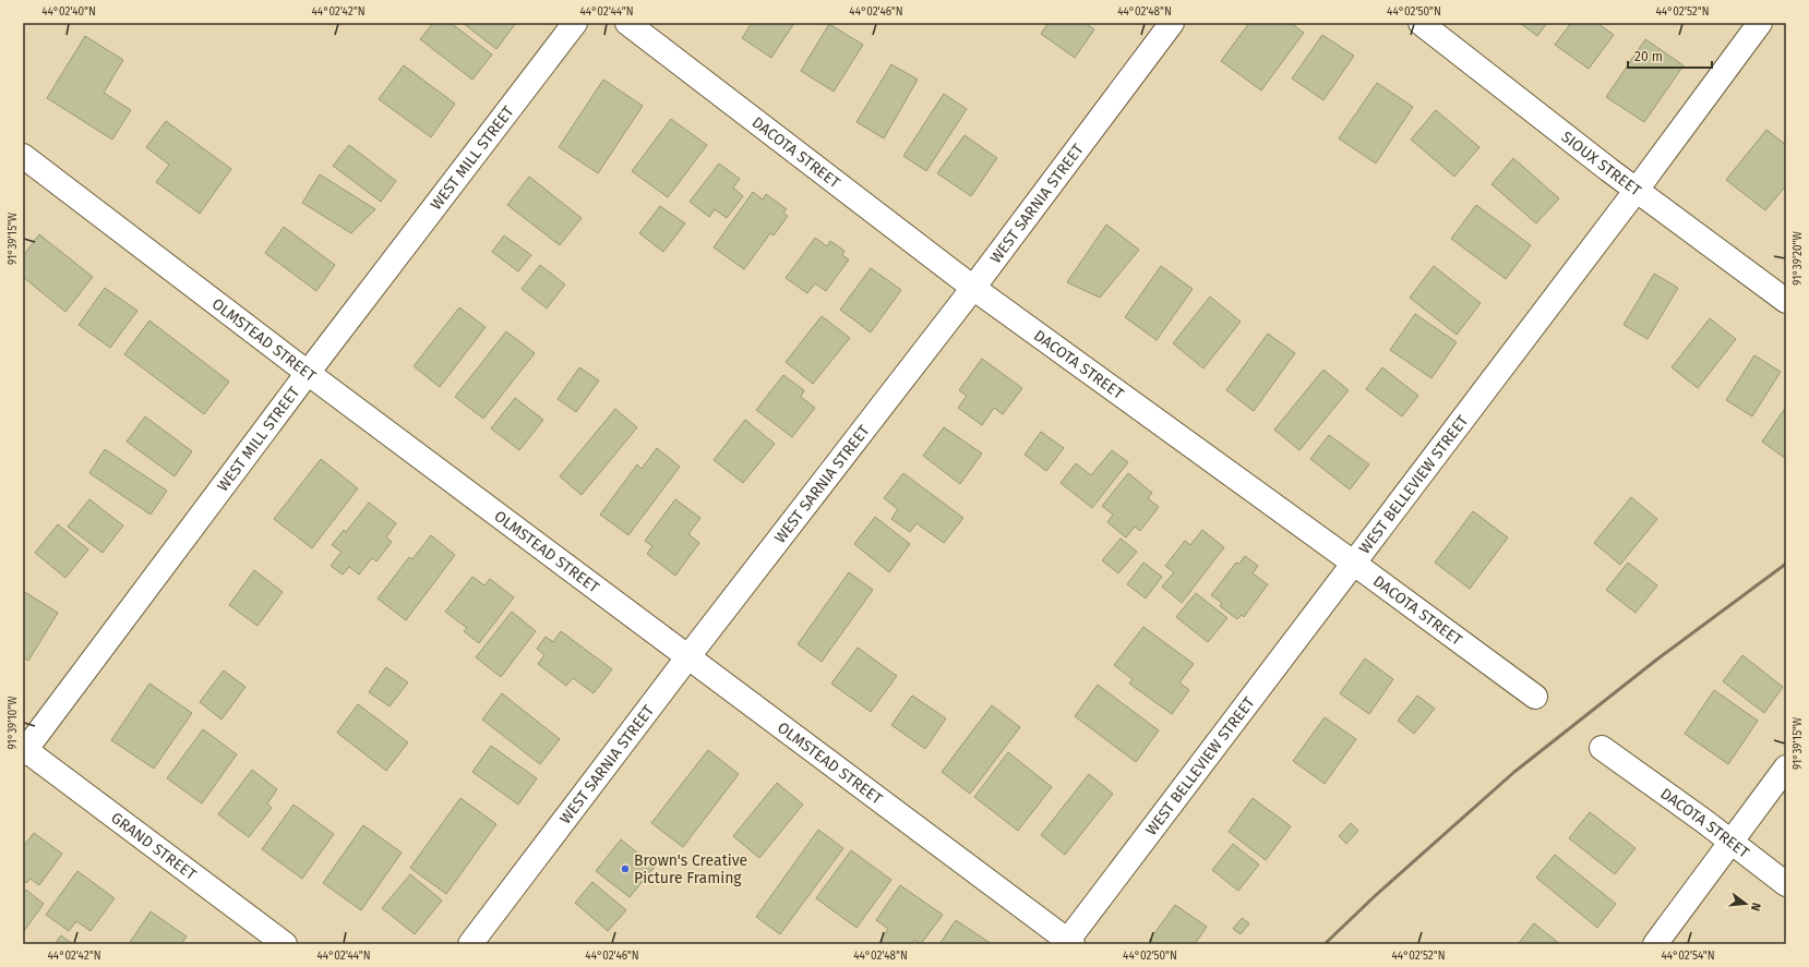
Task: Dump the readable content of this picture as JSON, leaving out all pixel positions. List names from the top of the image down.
{
  "streets": {
    "street": [
      "DACOTA STREET",
      "WEST MILL STREET",
      "SIOUX STREET",
      "WEST SARNIA STREET",
      "OLMSTEAD STREET",
      "WEST BELLEVIEW STREET",
      "GRAND STREET"
    ]
  },
  "crossings": [
    ["DACOTA STREET", "WEST SARNIA STREET"],
    ["DACOTA STREET", "WEST BELLEVIEW STREET"],
    ["WEST MILL STREET", "OLMSTEAD STREET"],
    ["WEST MILL STREET", "GRAND STREET"],
    ["SIOUX STREET", "WEST BELLEVIEW STREET"],
    ["WEST SARNIA STREET", "OLMSTEAD STREET"],
    ["OLMSTEAD STREET", "WEST BELLEVIEW STREET"]
  ],
  "places": ["Brown's Creative Picture Framing"],
  "scale_bar": "20 m",
  "north": "right",
  "coordinates": [
    "44°02'40\"N",
    "44°02'42\"N",
    "44°02'44\"N",
    "44°02'46\"N",
    "44°02'48\"N",
    "44°02'50\"N",
    "44°02'52\"N",
    "91°39'15\"W",
    "91°39'20\"W",
    "91°39'10\"W",
    "44°02'54\"N"
  ]
}
